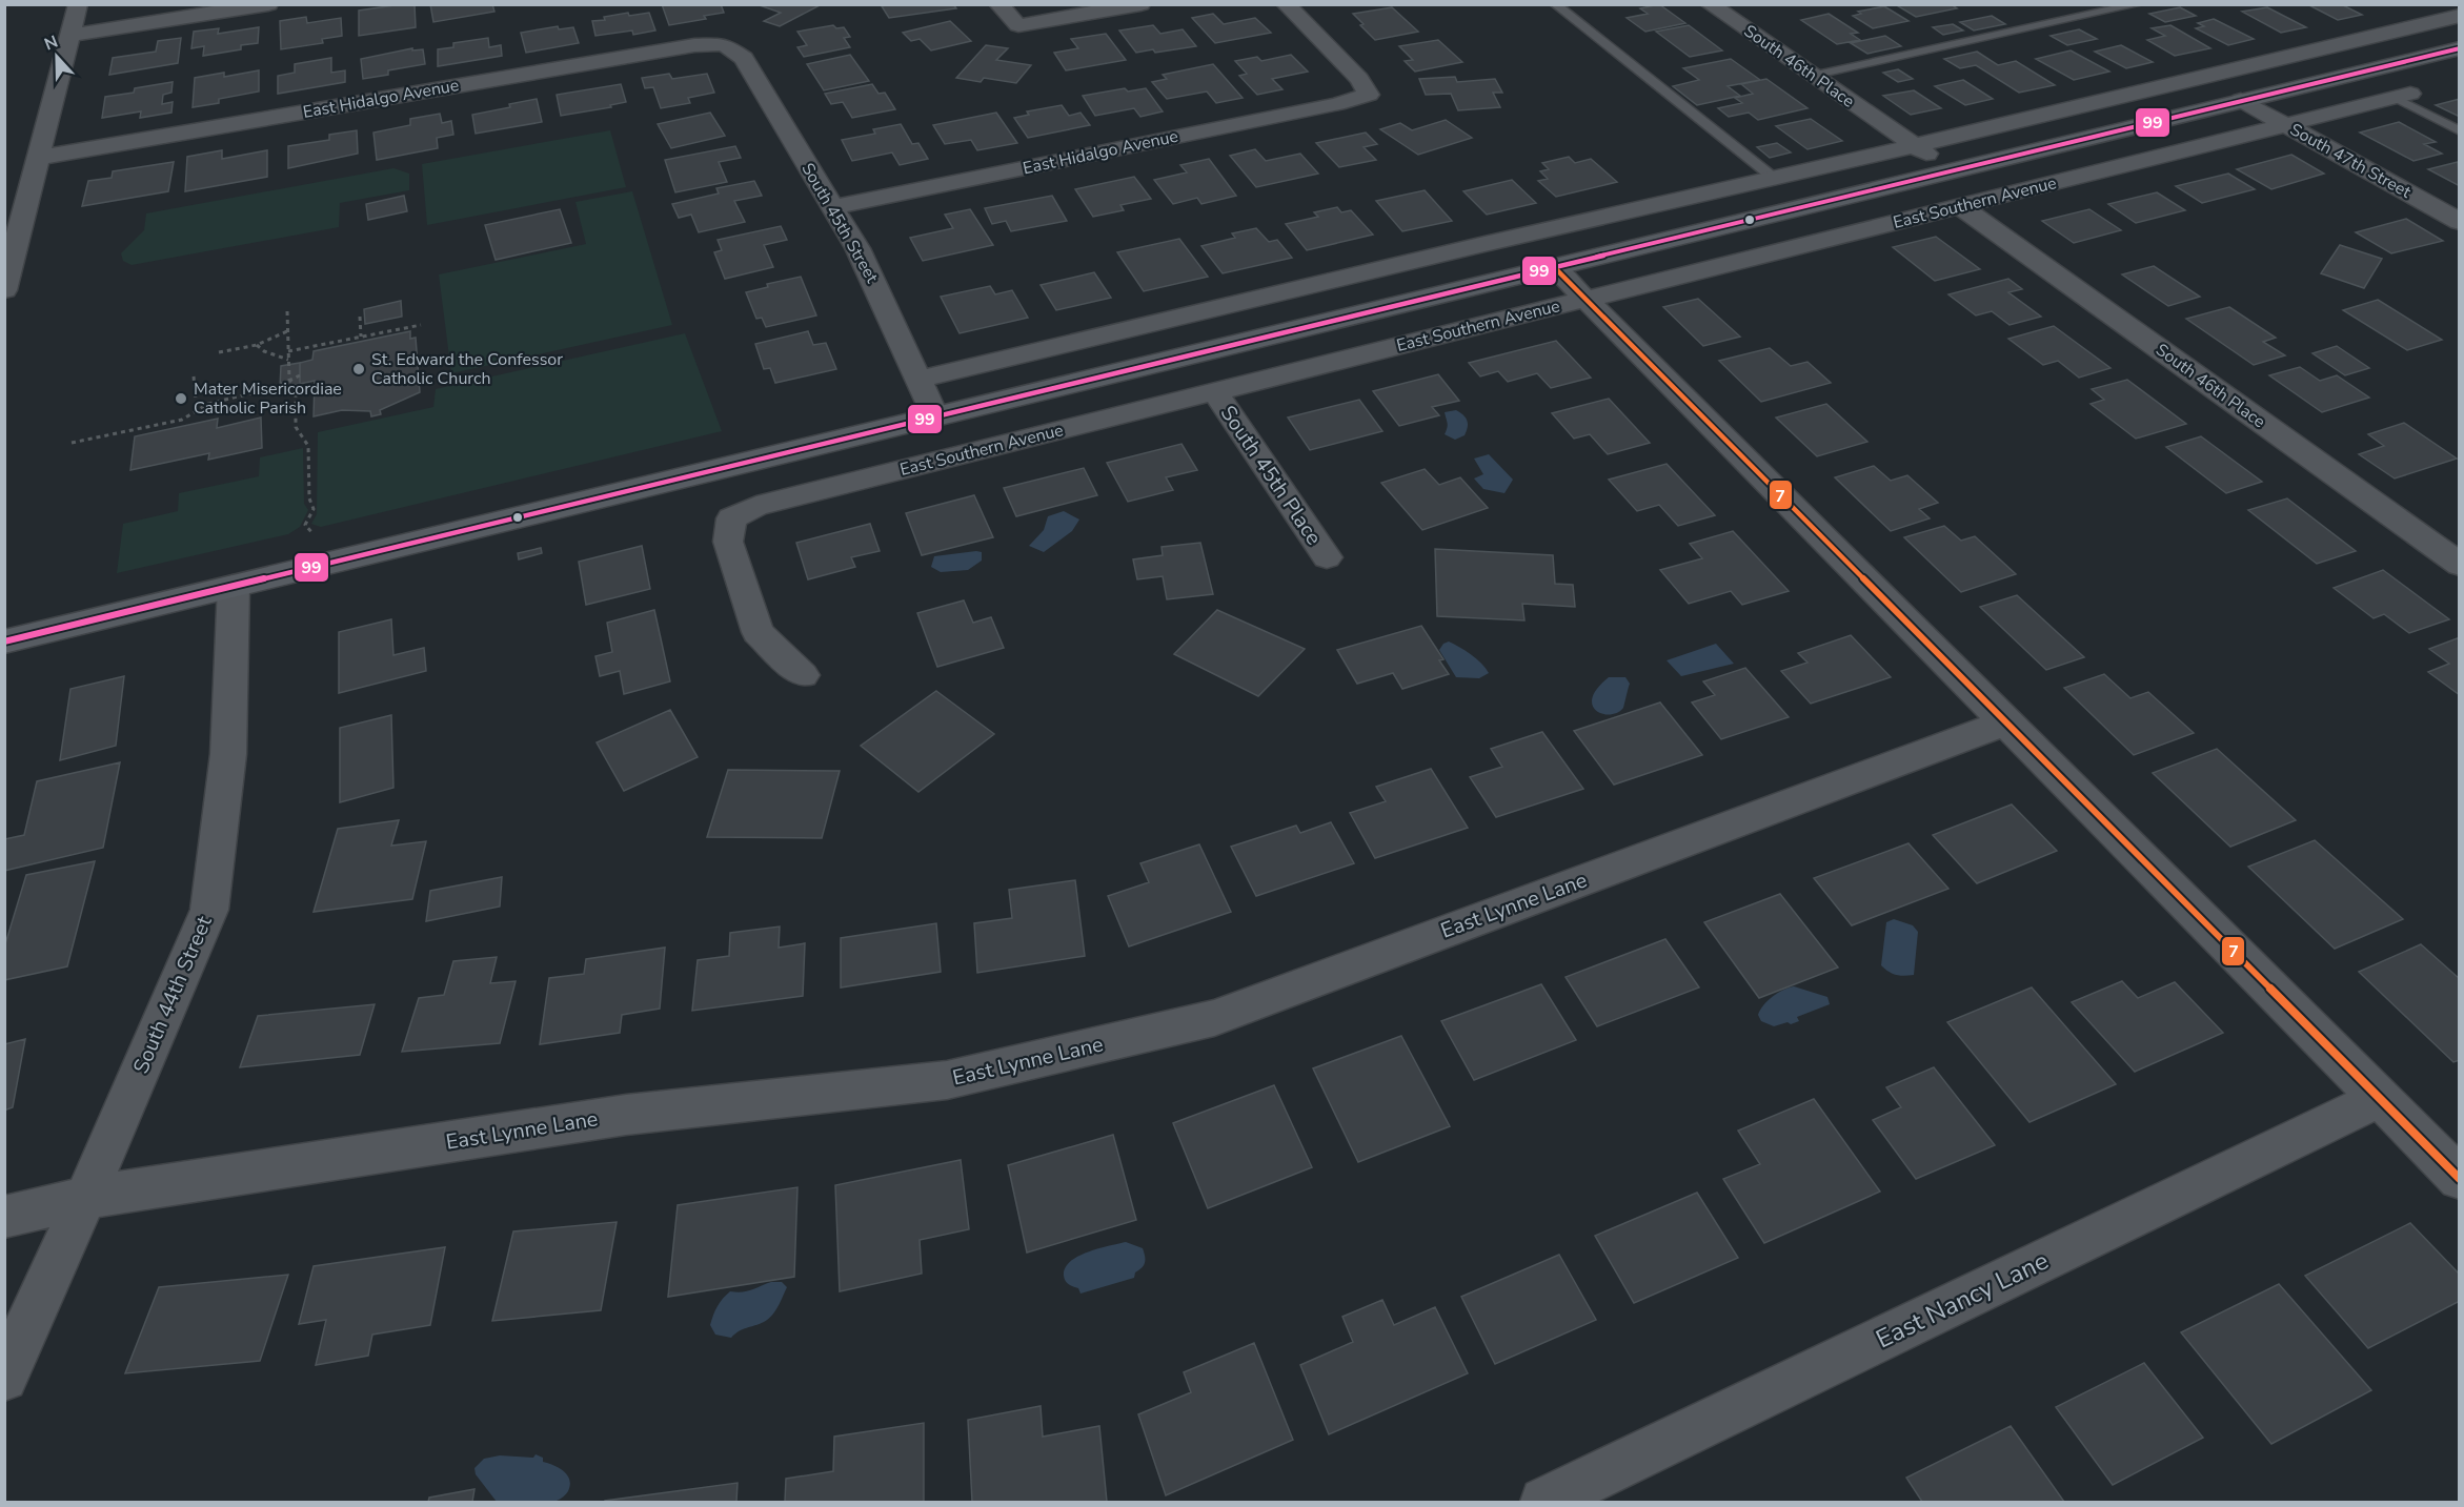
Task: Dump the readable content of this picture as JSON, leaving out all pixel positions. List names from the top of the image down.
{
  "streets": {
    "main road": ["East Southern Avenue"],
    "street": [
      "South 46th Place",
      "East Hidalgo Avenue",
      "South 47th Street",
      "South 45th Street",
      "South 45th Place",
      "East Lynne Lane",
      "South 44th Street",
      "East Nancy Lane"
    ]
  },
  "crossings": [
    ["South 46th Place", "East Southern Avenue"],
    ["East Hidalgo Avenue", "South 45th Street"],
    ["South 47th Street", "East Southern Avenue"],
    ["East Southern Avenue", "South 45th Street"],
    ["East Southern Avenue", "South 45th Place"],
    ["East Southern Avenue", "South 44th Street"],
    ["East Lynne Lane", "South 44th Street"]
  ],
  "places": ["St. Edward the Confessor Catholic Church", "Mater Misericordiae Catholic Parish"],
  "lines": ["transit line 99", "transit line 7"],
  "north": "top"
}
